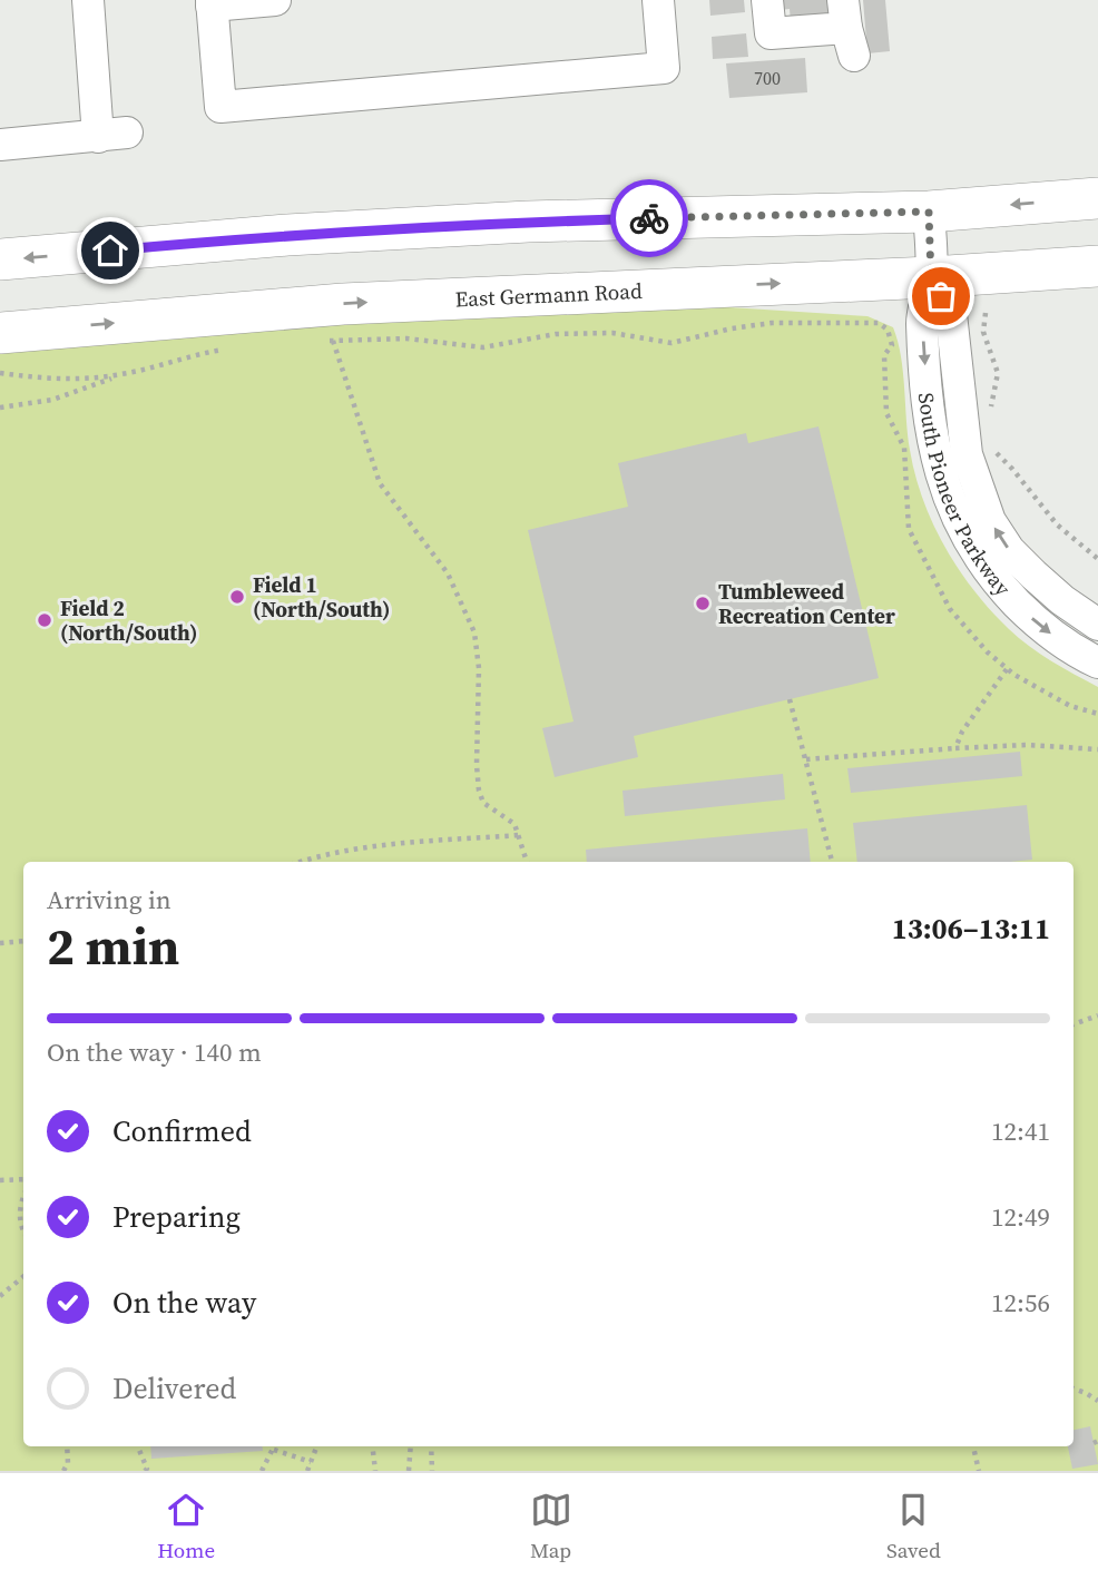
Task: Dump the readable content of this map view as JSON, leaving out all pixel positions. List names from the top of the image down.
{
  "streets": {
    "main road": ["East Germann Road"],
    "street": ["South Pioneer Parkway"]
  },
  "crossings": [
    ["East Germann Road", "South Pioneer Parkway"]
  ],
  "places": ["Field 1 (North/South)", "Tumbleweed Recreation Center", "Field 2 (North/South)"],
  "house_numbers": ["700"],
  "page": {
    "heading": ["2 min", "Arriving in", "13:06–13:11"],
    "bar": "On the way · 140 m",
    "list": [
      ["Confirmed", "12:41"],
      ["Preparing", "12:49"],
      ["On the way", "12:56"],
      "Delivered"
    ],
    "tabs": ["Home", "Map", "Saved"]
  }
}
